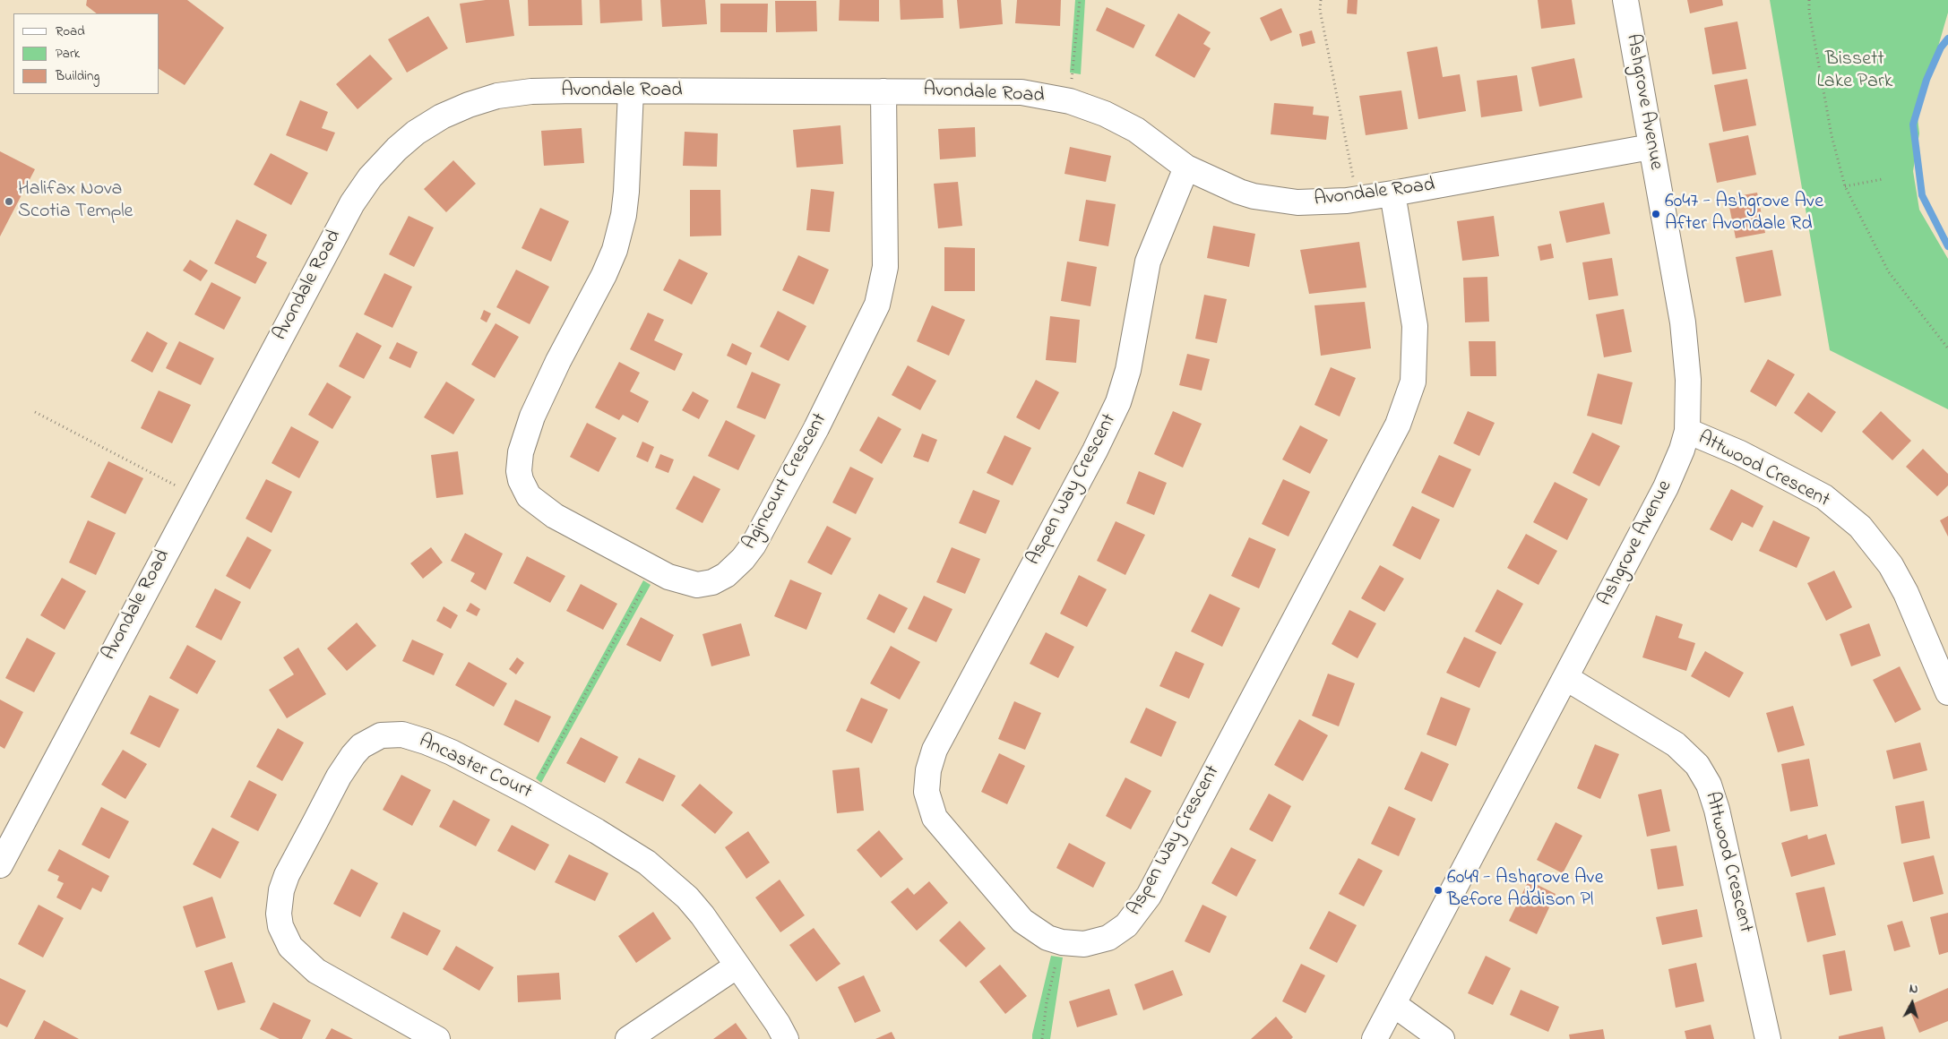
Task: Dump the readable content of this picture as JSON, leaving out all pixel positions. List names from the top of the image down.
{
  "streets": {
    "street": [
      "Avondale Road",
      "Ashgrove Avenue",
      "Attwood Crescent",
      "Agincourt Crescent",
      "Aspen Way Crescent",
      "Ancaster Court"
    ]
  },
  "crossings": [
    ["Avondale Road", "Ashgrove Avenue"],
    ["Avondale Road", "Agincourt Crescent"],
    ["Avondale Road", "Aspen Way Crescent"],
    ["Ashgrove Avenue", "Attwood Crescent"]
  ],
  "parks": ["Bissett Lake Park"],
  "places": ["Halifax Nova Scotia Temple", "6047 - Ashgrove Ave After Avondale Rd", "6049 - Ashgrove Ave Before Addison Pl"],
  "legend": ["Road", "Park", "Building"],
  "north": "top"
}
